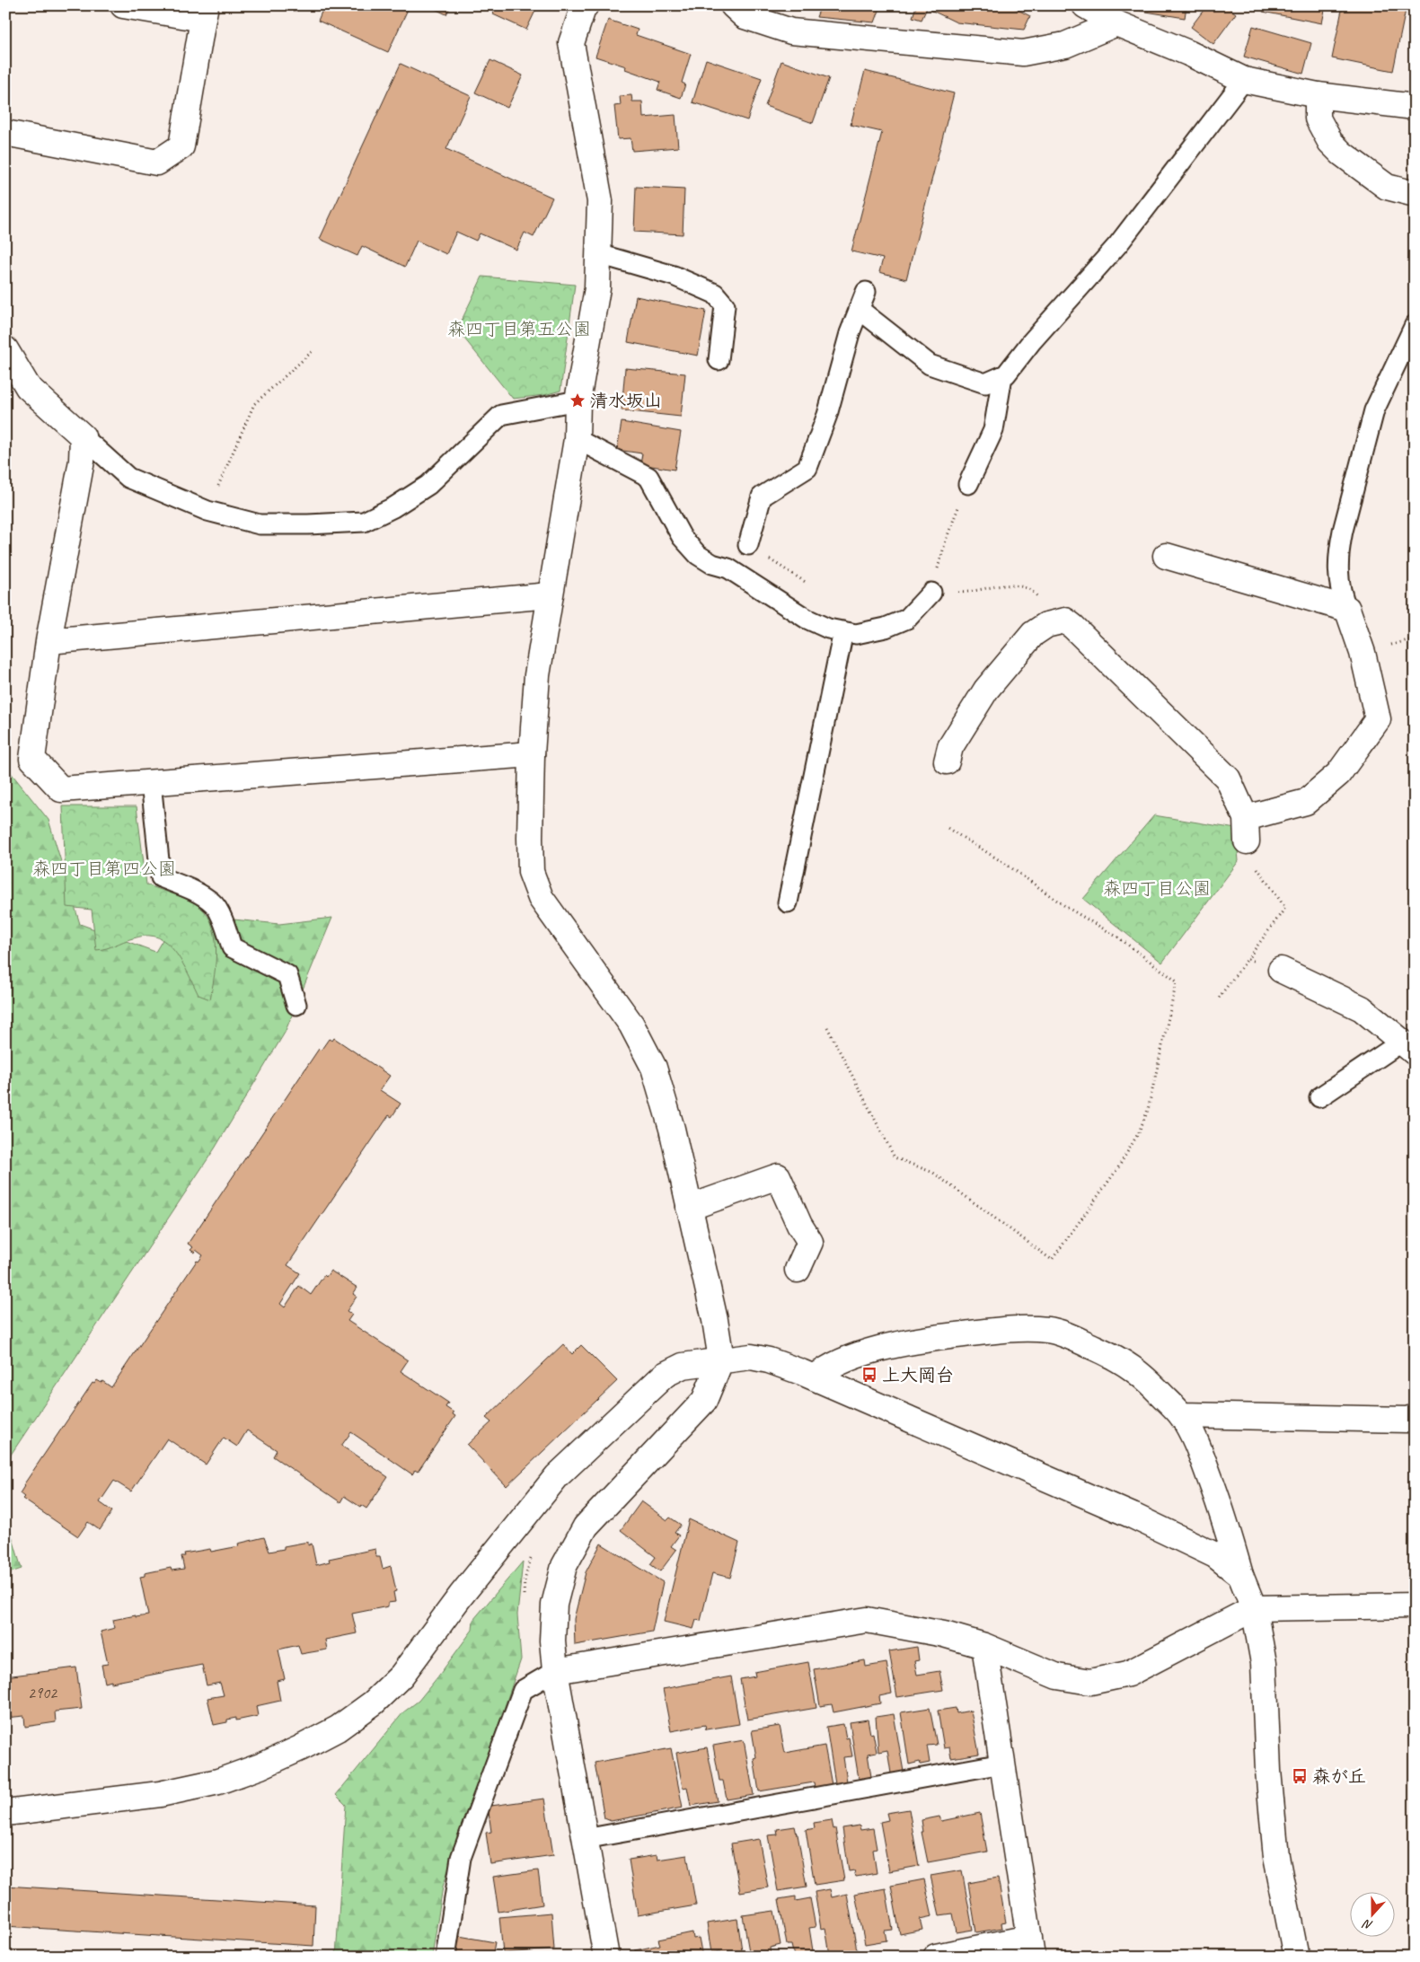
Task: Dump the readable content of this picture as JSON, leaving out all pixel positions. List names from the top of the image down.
{
  "parks": ["森四丁目第五公園", "森四丁目第四公園", "森四丁目公園"],
  "places": {
    "place": ["清水坂山"],
    "bus stop": ["上大岡台", "森が丘"]
  },
  "house_numbers": ["2902"],
  "north": "bottom"
}
